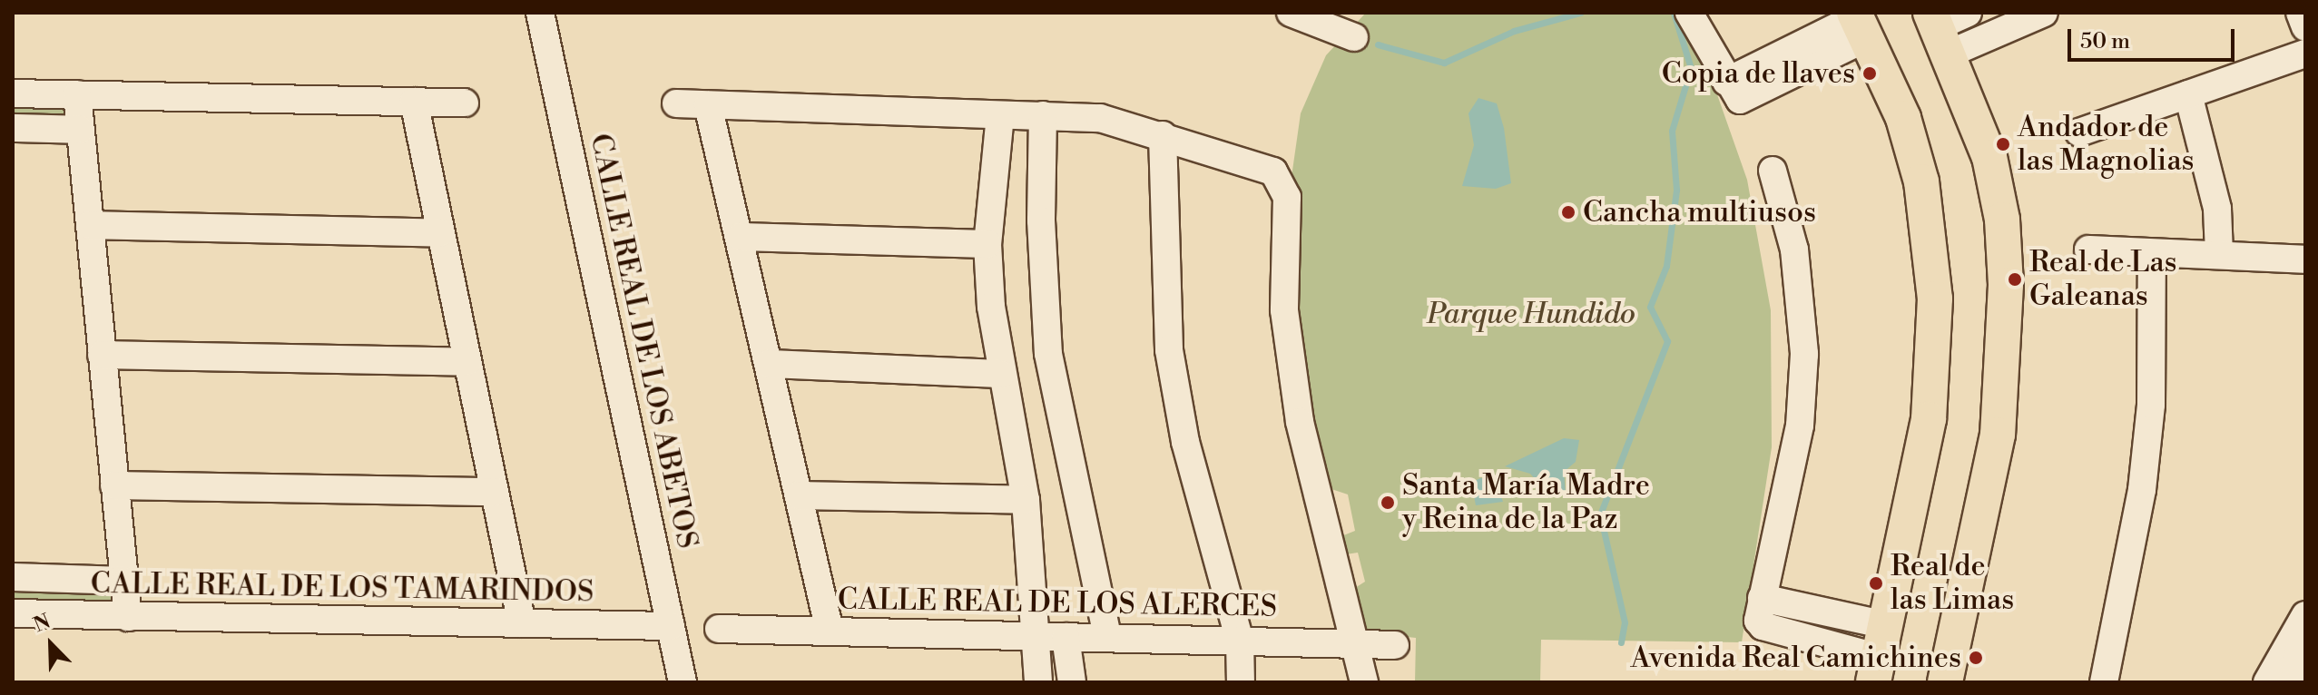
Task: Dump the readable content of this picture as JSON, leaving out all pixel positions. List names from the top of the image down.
{
  "streets": {
    "street": ["CALLE REAL DE LOS ABETOS", "CALLE REAL DE LOS TAMARINDOS", "CALLE REAL DE LOS ALERCES"]
  },
  "crossings": [
    ["CALLE REAL DE LOS ABETOS", "CALLE REAL DE LOS TAMARINDOS"]
  ],
  "parks": ["Parque Hundido"],
  "places": [
    "Copia de llaves",
    "Andador de las Magnolias",
    "Cancha multiusos",
    "Real de Las Galeanas",
    "Santa María Madre y Reina de la Paz",
    "Real de las Limas",
    "Avenida Real Camichines"
  ],
  "scale_bar": "50 m",
  "north": "top left"
}
